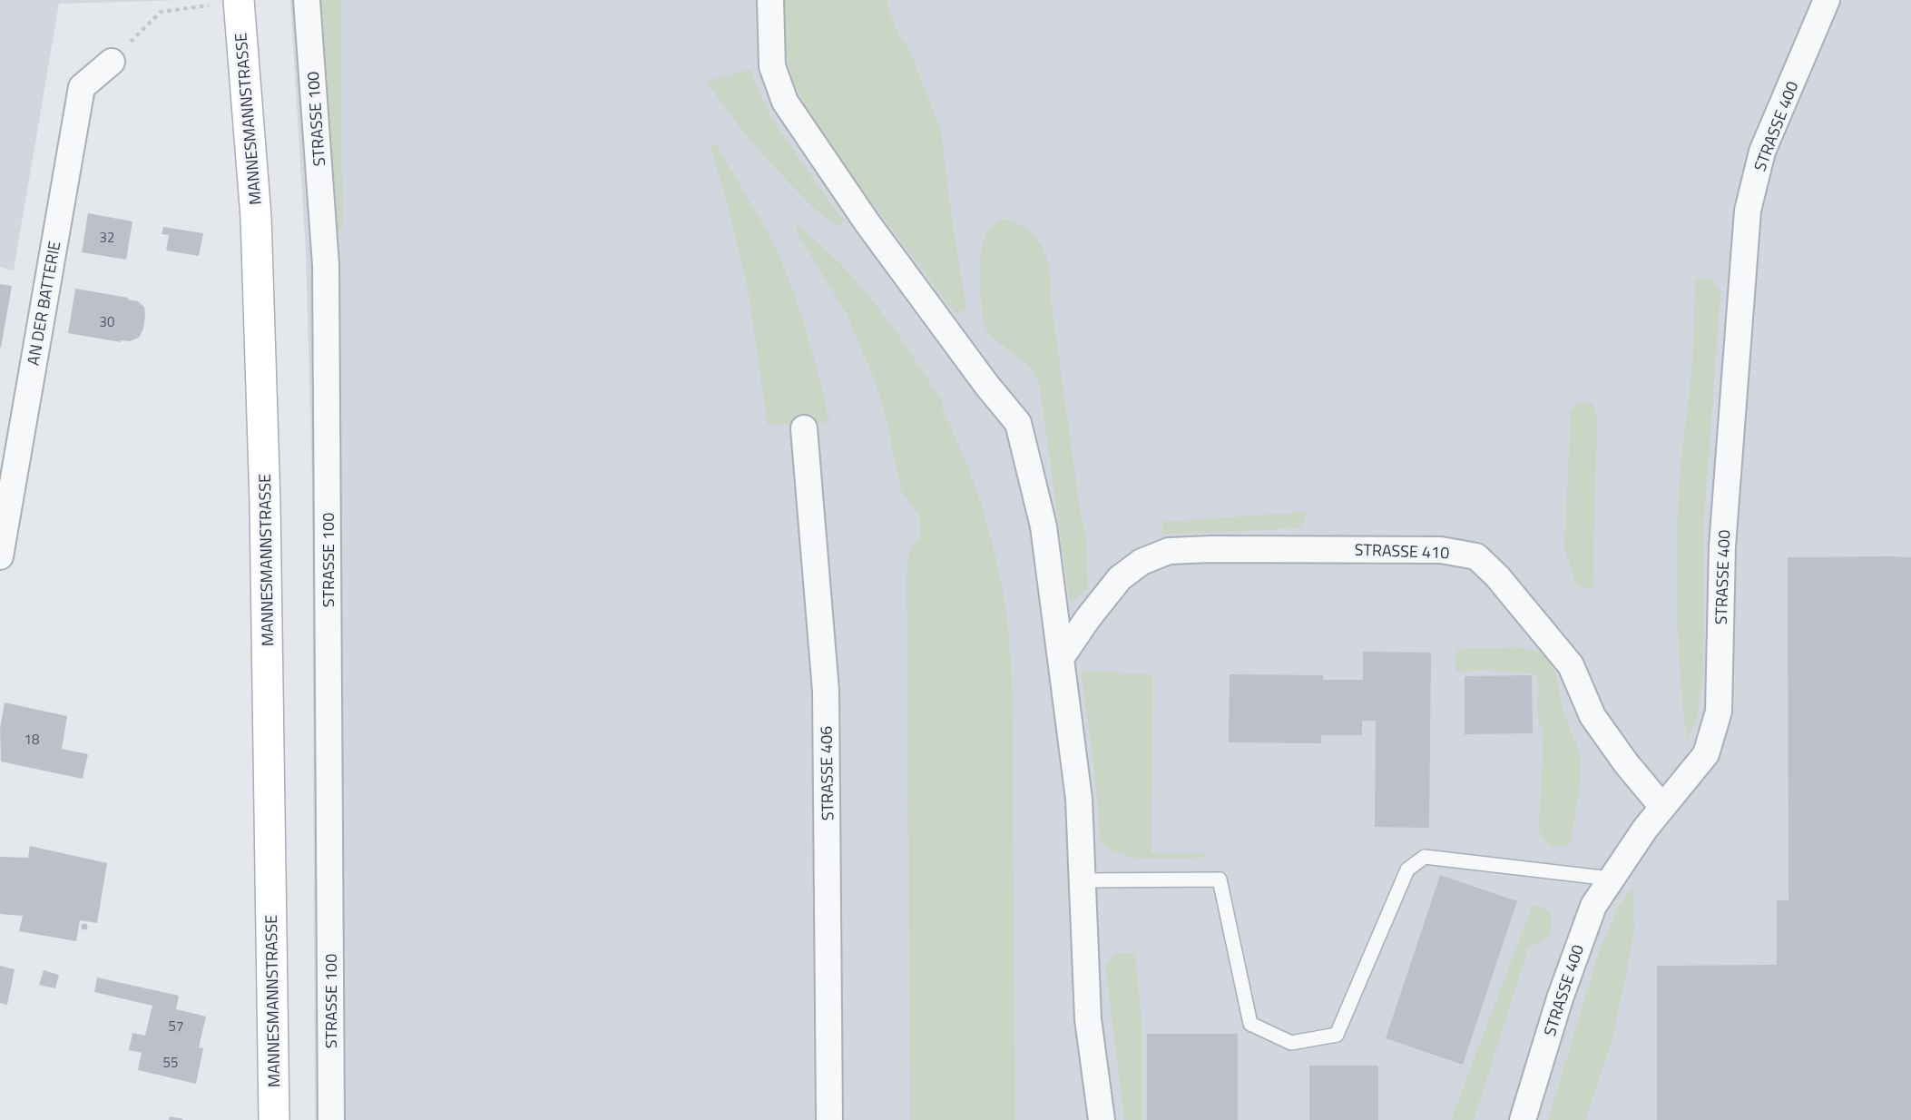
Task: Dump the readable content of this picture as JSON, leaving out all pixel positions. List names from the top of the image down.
{
  "streets": {
    "main road": ["MANNESMANNSTRASSE"],
    "street": [
      "STRASSE 100",
      "STRASSE 400",
      "AN DER BATTERIE",
      "STRASSE 410",
      "STRASSE 406"
    ]
  },
  "crossings": [
    ["STRASSE 400", "STRASSE 410"]
  ],
  "house_numbers": [
    "32",
    "30",
    "18",
    "57",
    "55"
  ]
}
